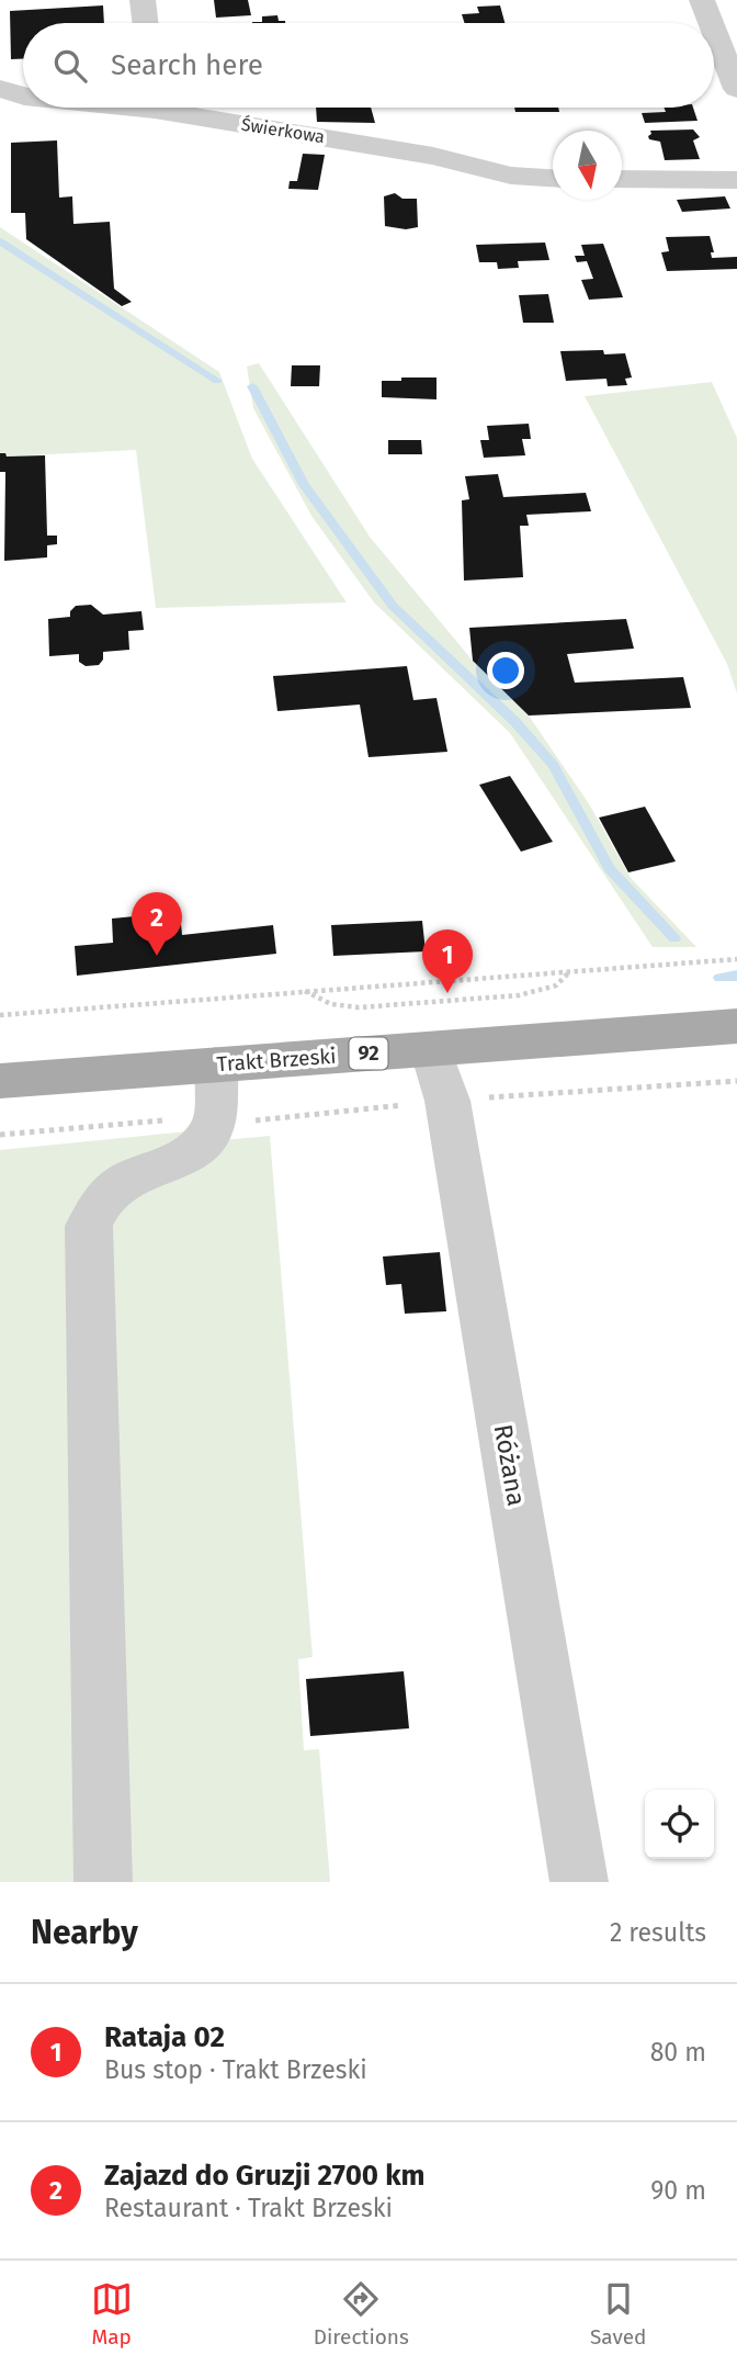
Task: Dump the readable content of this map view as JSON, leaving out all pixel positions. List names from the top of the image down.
{
  "streets": {
    "main road": ["92", "Trakt Brzeski"],
    "street": ["Świerkowa", "Różana"]
  },
  "crossings": [
    ["Trakt Brzeski", "Różana"]
  ],
  "north": "bottom",
  "page": {
    "search": "Search here",
    "pins": ["2", "1"],
    "heading": ["Nearby", "2 results"],
    "list": [
      {
        "mark": "1",
        "name": "Rataja 02",
        "note": "Bus stop · Trakt Brzeski",
        "value": "80 m"
      },
      {
        "mark": "2",
        "name": "Zajazd do Gruzji 2700 km",
        "note": "Restaurant · Trakt Brzeski",
        "value": "90 m"
      }
    ],
    "nav": ["Map", "Directions", "Saved"]
  }
}
